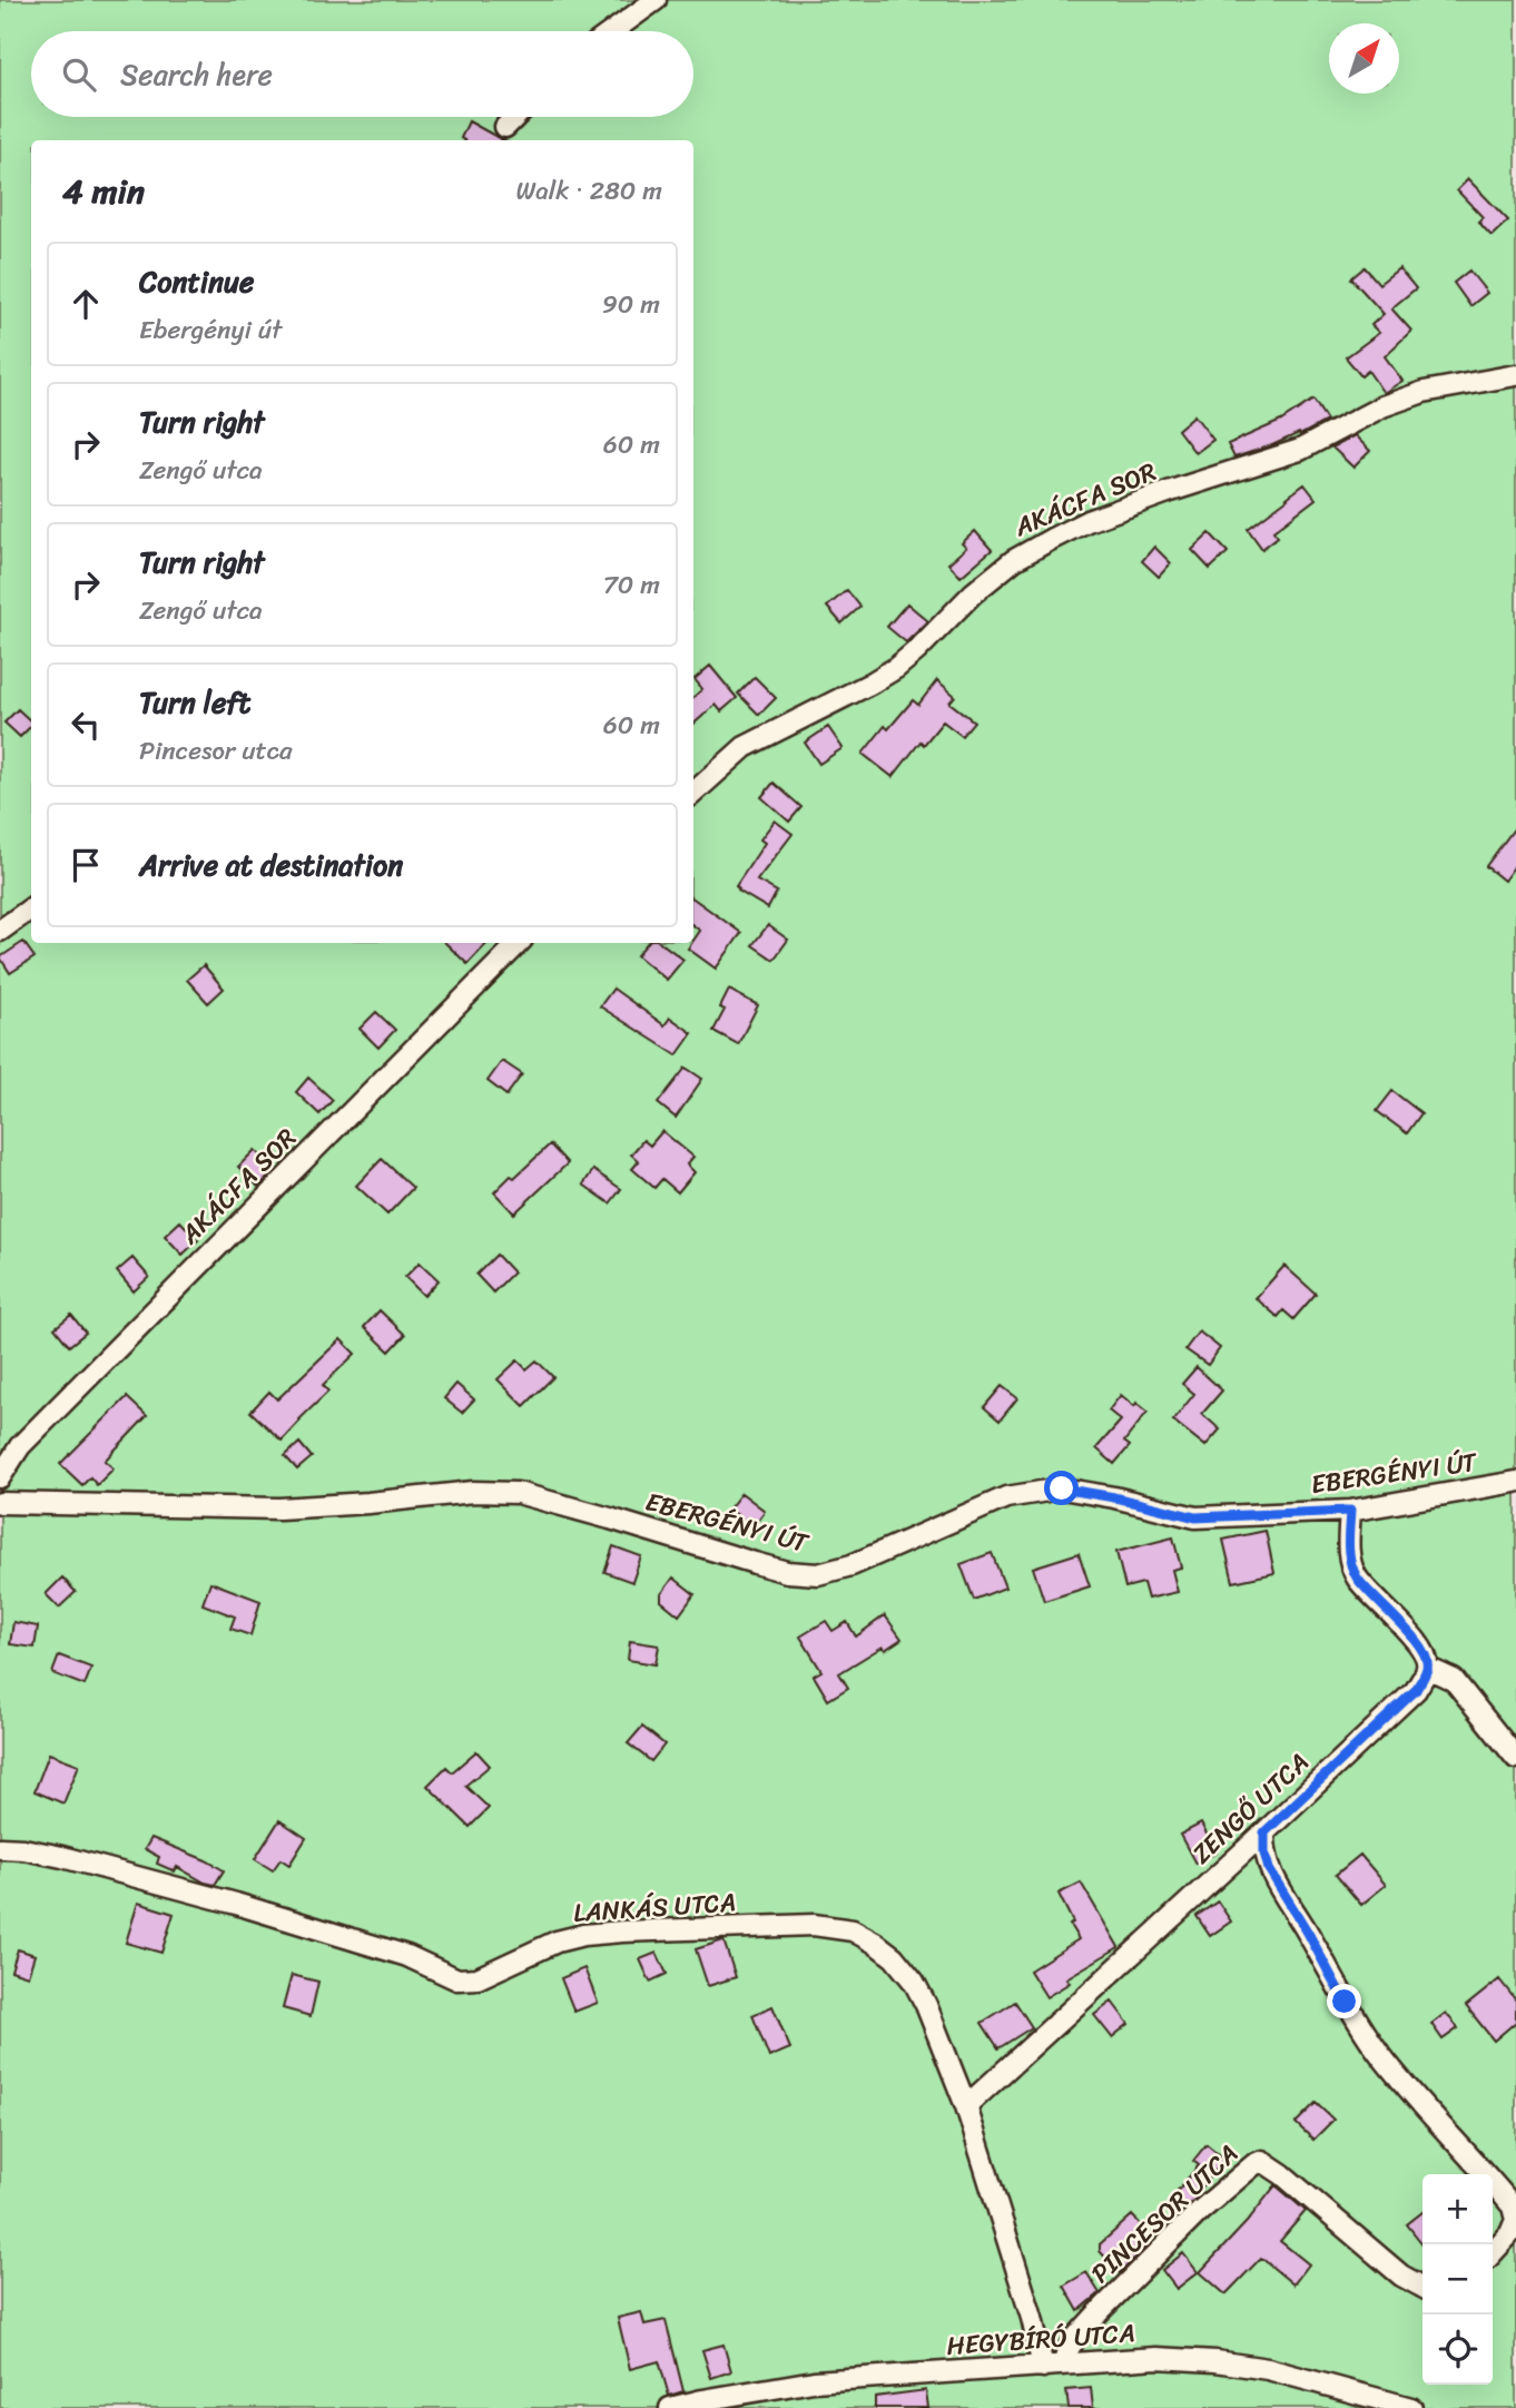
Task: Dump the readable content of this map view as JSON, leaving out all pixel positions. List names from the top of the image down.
{
  "streets": {
    "street": [
      "AKÁCFA SOR",
      "EBERGÉNYI ÚT",
      "ZENGŐ UTCA",
      "LANKÁS UTCA",
      "PINCESOR UTCA",
      "HEGYBÍRÓ UTCA"
    ]
  },
  "crossings": [
    ["ZENGŐ UTCA", "LANKÁS UTCA"],
    ["LANKÁS UTCA", "HEGYBÍRÓ UTCA"],
    ["PINCESOR UTCA", "HEGYBÍRÓ UTCA"]
  ],
  "north": "top right",
  "page": {
    "search": "Search here",
    "heading": ["4 min", "Walk · 280 m"],
    "list": [
      ["Continue", "Ebergényi út", "90 m"],
      ["Turn right", "Zengő utca", "60 m"],
      ["Turn right", "Zengő utca", "70 m"],
      ["Turn left", "Pincesor utca", "60 m"],
      "Arrive at destination"
    ],
    "map_buttons": ["+", "−"]
  }
}
